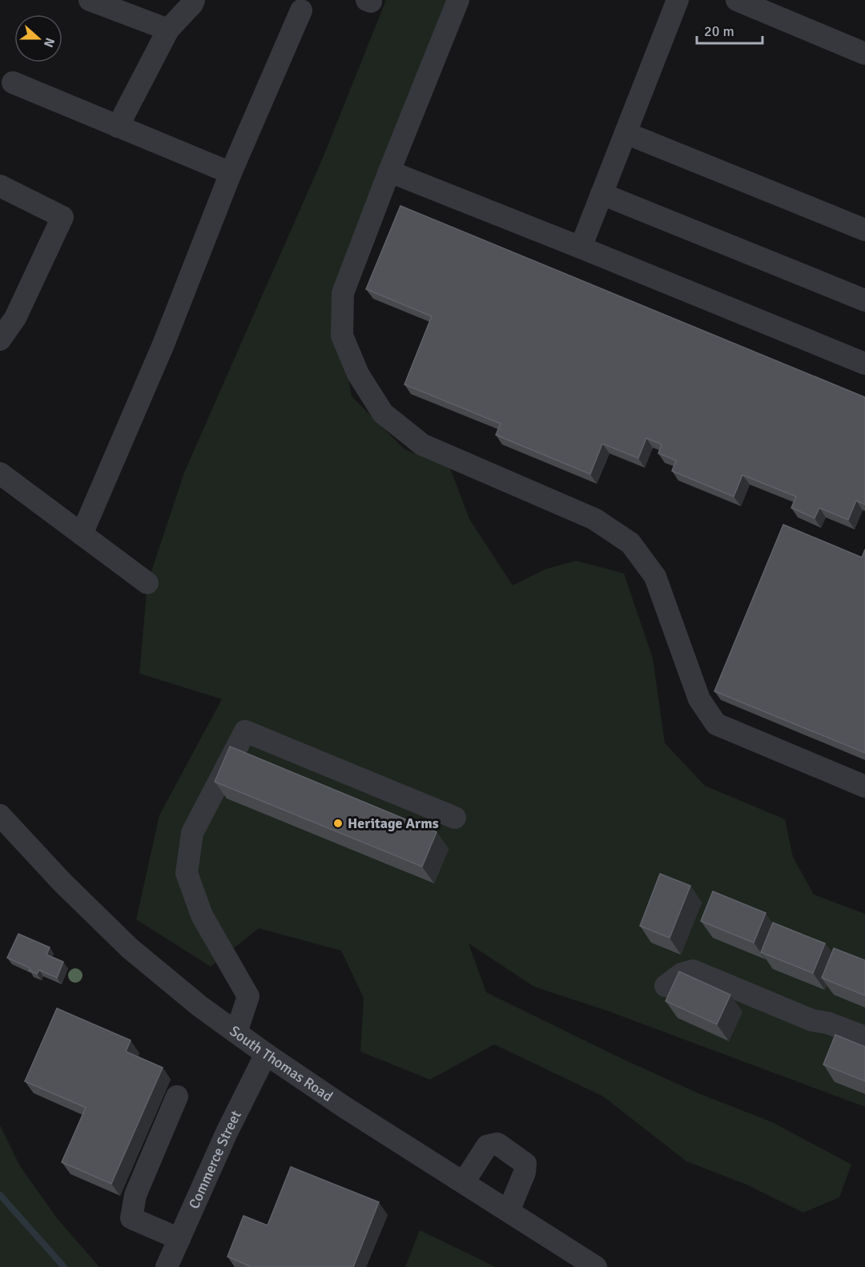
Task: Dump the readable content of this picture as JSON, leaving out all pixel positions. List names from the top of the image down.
{
  "streets": {
    "street": ["South Thomas Road", "Commerce Street"]
  },
  "crossings": [
    ["South Thomas Road", "Commerce Street"]
  ],
  "places": ["Heritage Arms"],
  "scale_bar": "20 m",
  "north": "right"
}
